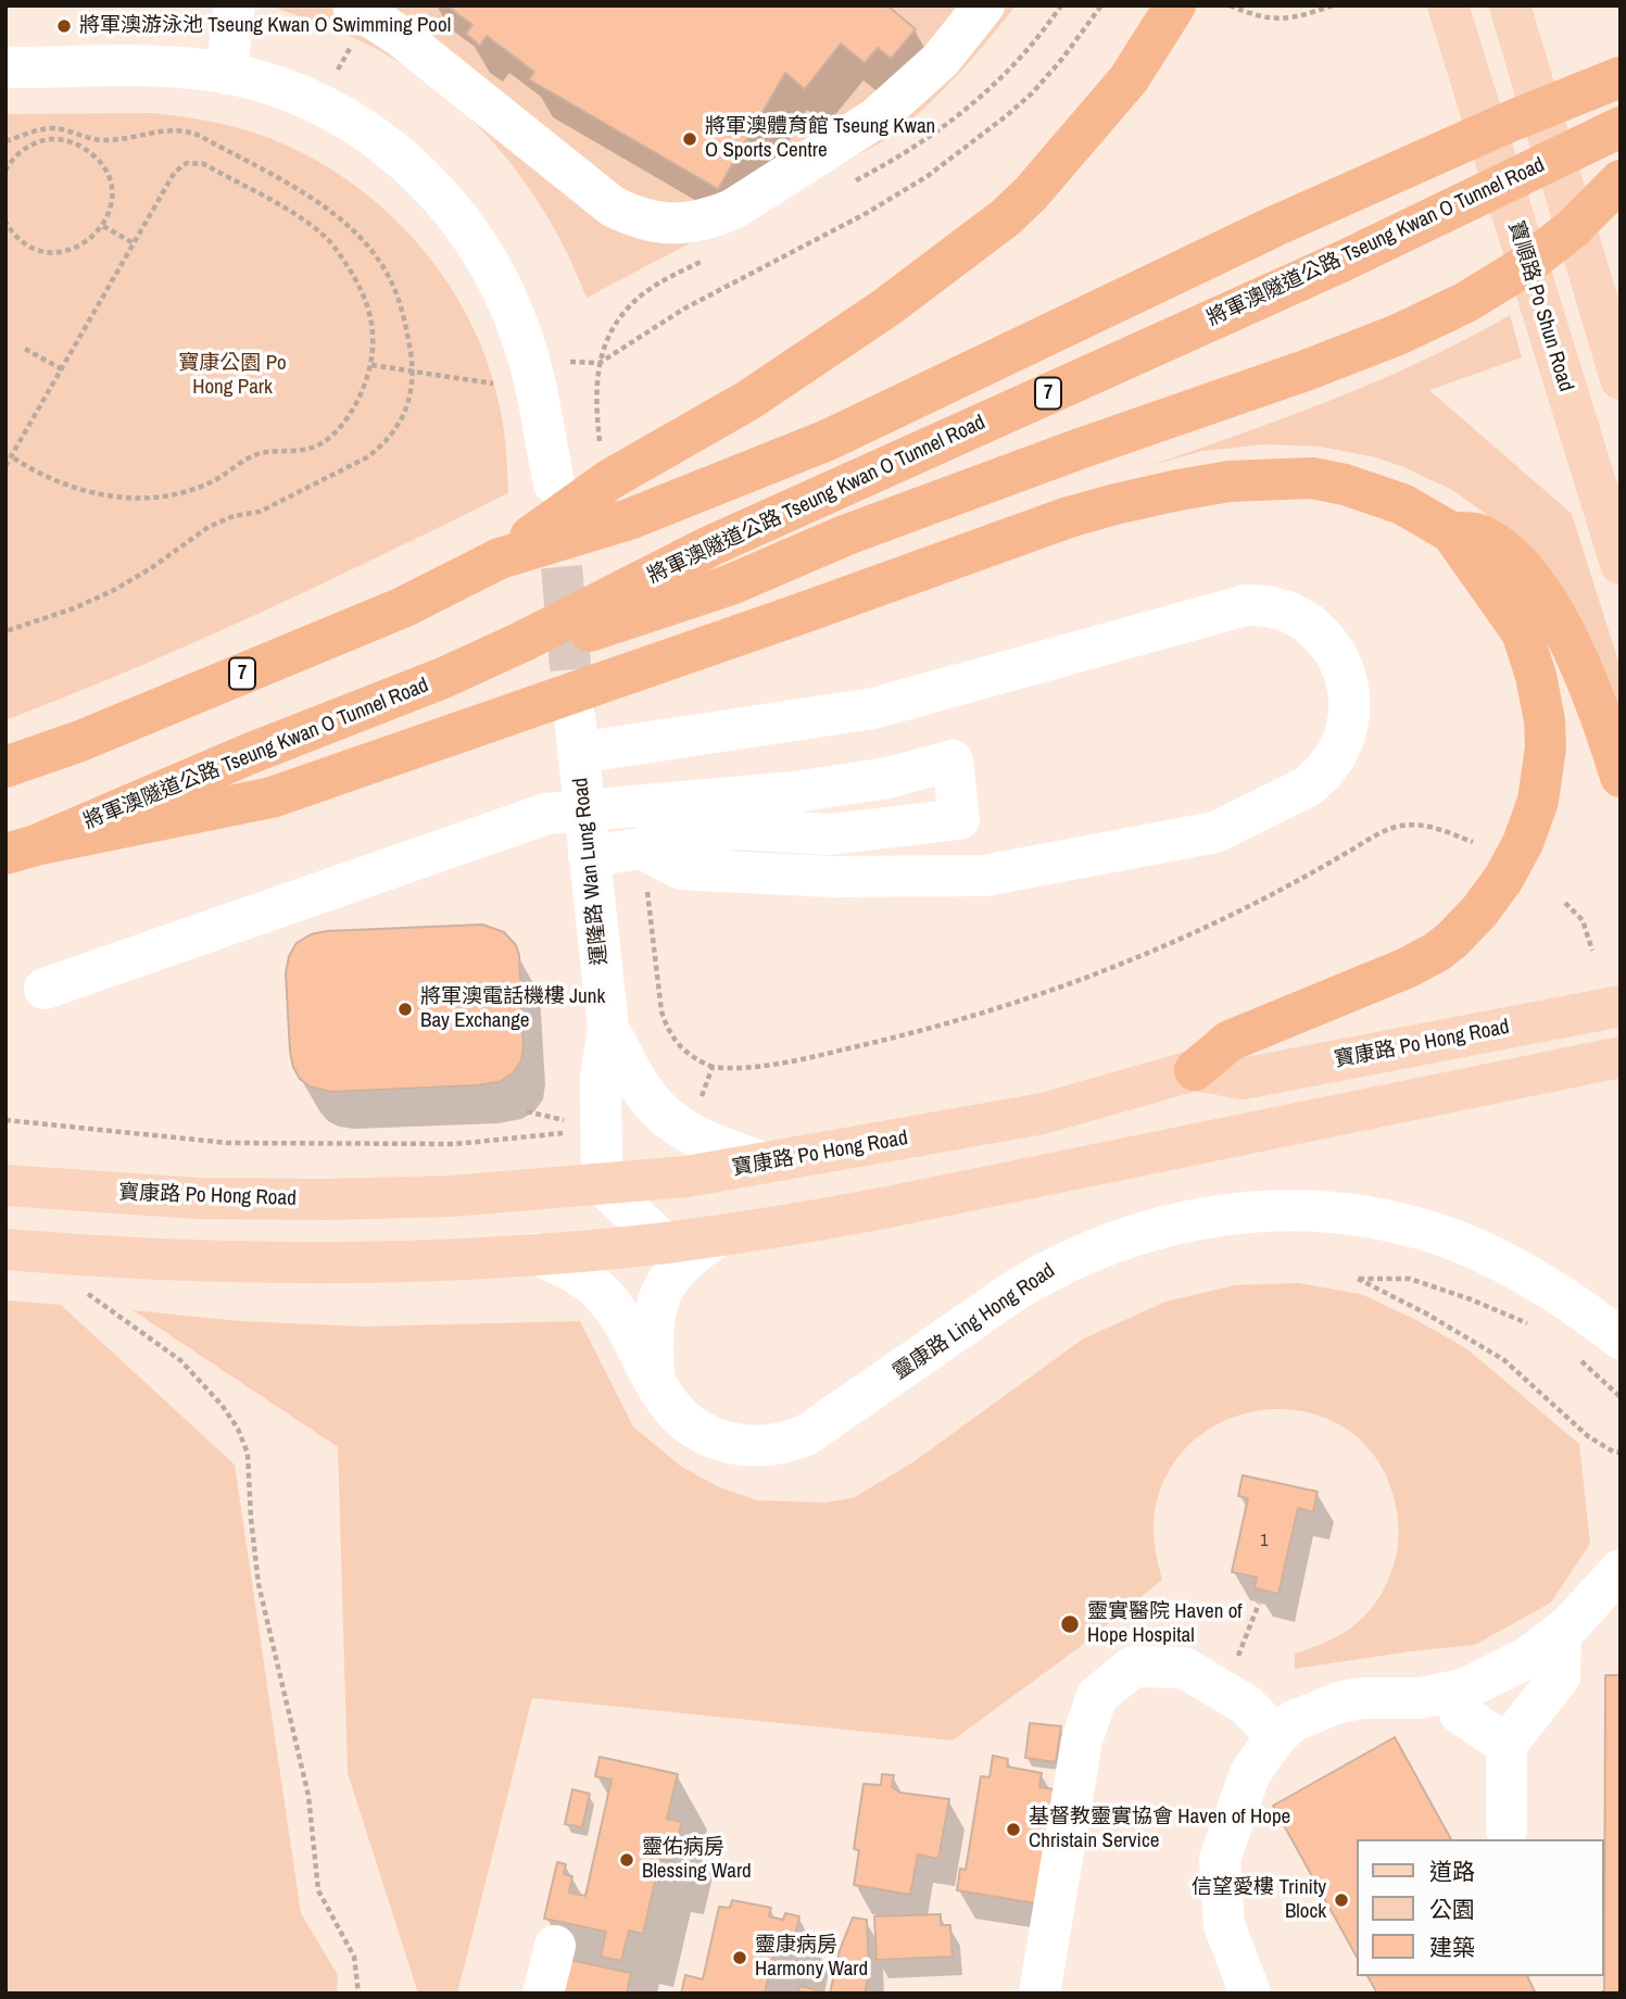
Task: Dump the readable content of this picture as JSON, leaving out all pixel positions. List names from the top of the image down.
{
  "streets": {
    "highway": ["將軍澳隧道公路 Tseung Kwan O Tunnel Road", "7"],
    "main road": ["寶順路 Po Shun Road", "寶康路 Po Hong Road"],
    "street": ["運隆路 Wan Lung Road", "靈康路 Ling Hong Road"]
  },
  "crossings": [
    ["運隆路 Wan Lung Road", "寶康路 Po Hong Road"]
  ],
  "parks": ["寶康公園 Po Hong Park"],
  "places": [
    "將軍澳游泳池 Tseung Kwan O Swimming Pool",
    "將軍澳體育館 Tseung Kwan O Sports Centre",
    "將軍澳電話機樓 Junk Bay Exchange",
    "靈實醫院 Haven of Hope Hospital",
    "基督教靈實協會 Haven of Hope Christain Service",
    "靈佑病房 Blessing Ward",
    "信望愛樓 Trinity Block",
    "靈康病房 Harmony Ward"
  ],
  "house_numbers": ["1"],
  "legend": ["道路", "公園", "建築"]
}
